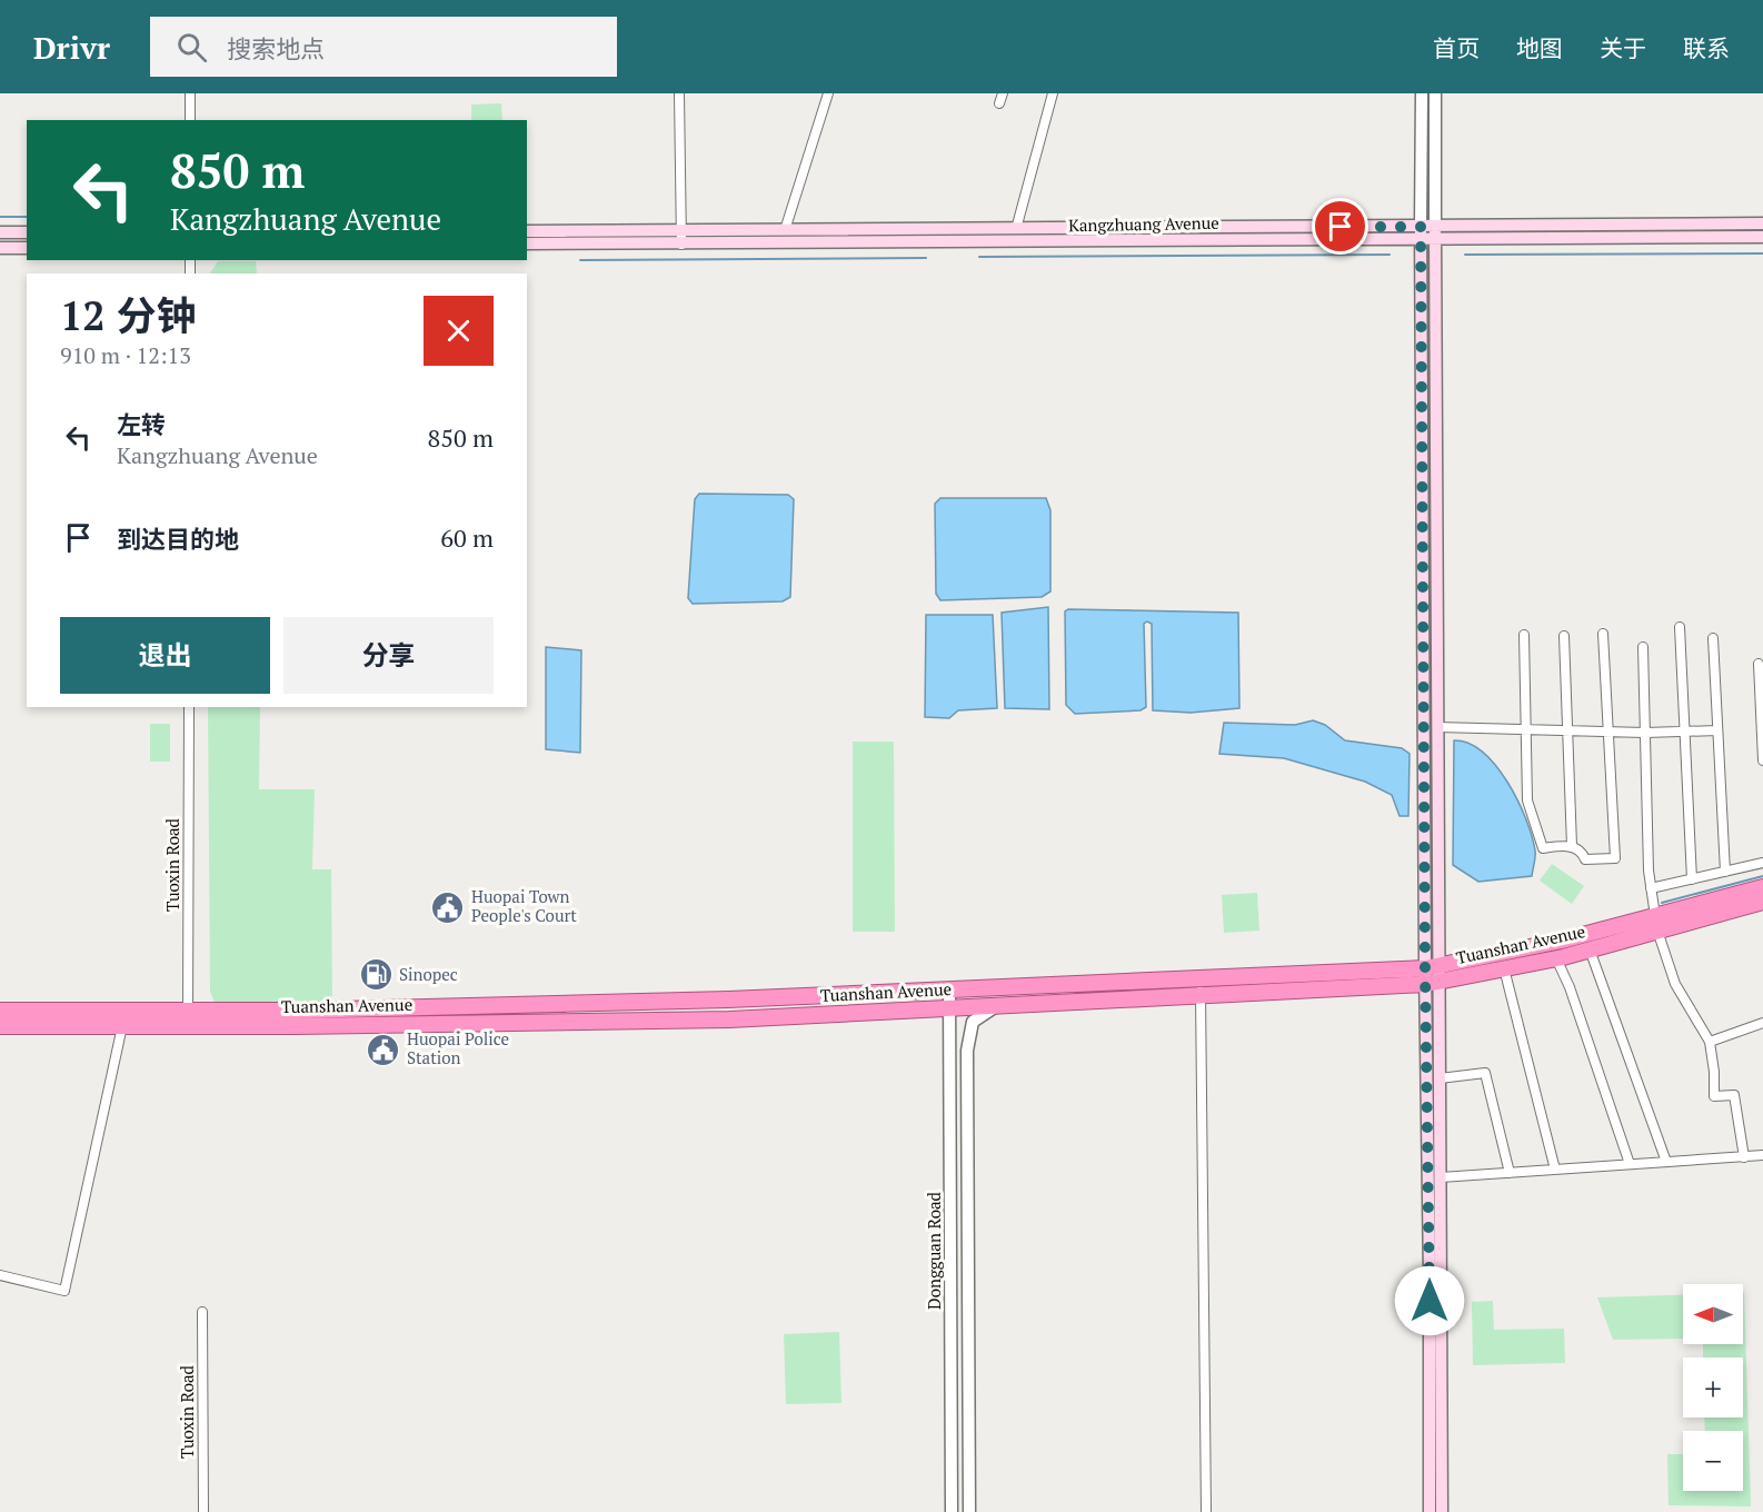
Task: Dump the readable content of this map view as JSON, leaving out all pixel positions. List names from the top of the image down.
{
  "streets": {
    "highway": ["Tuanshan Avenue"],
    "main road": ["Kangzhuang Avenue"],
    "street": ["Tuoxin Road", "Dongguan Road"]
  },
  "crossings": [
    ["Tuoxin Road", "Tuanshan Avenue"],
    ["Tuanshan Avenue", "Dongguan Road"]
  ],
  "places": {
    "public building": ["Huopai Town People's Court", "Huopai Police Station"],
    "fuel station": ["Sinopec"]
  },
  "north": "left",
  "page": {
    "header": "Drivr",
    "search": "搜索地点",
    "nav": [
      "首页",
      "地图",
      "关于",
      "联系"
    ],
    "turn": ["850 m", "Kangzhuang Avenue"],
    "heading": ["12 分钟", "910 m · 12:13"],
    "list": [
      {
        "name": "左转",
        "note": "Kangzhuang Avenue",
        "value": "850 m"
      },
      {
        "name": "到达目的地",
        "value": "60 m"
      }
    ],
    "buttons": ["退出", "分享"],
    "map_buttons": ["+", "−"]
  }
}
